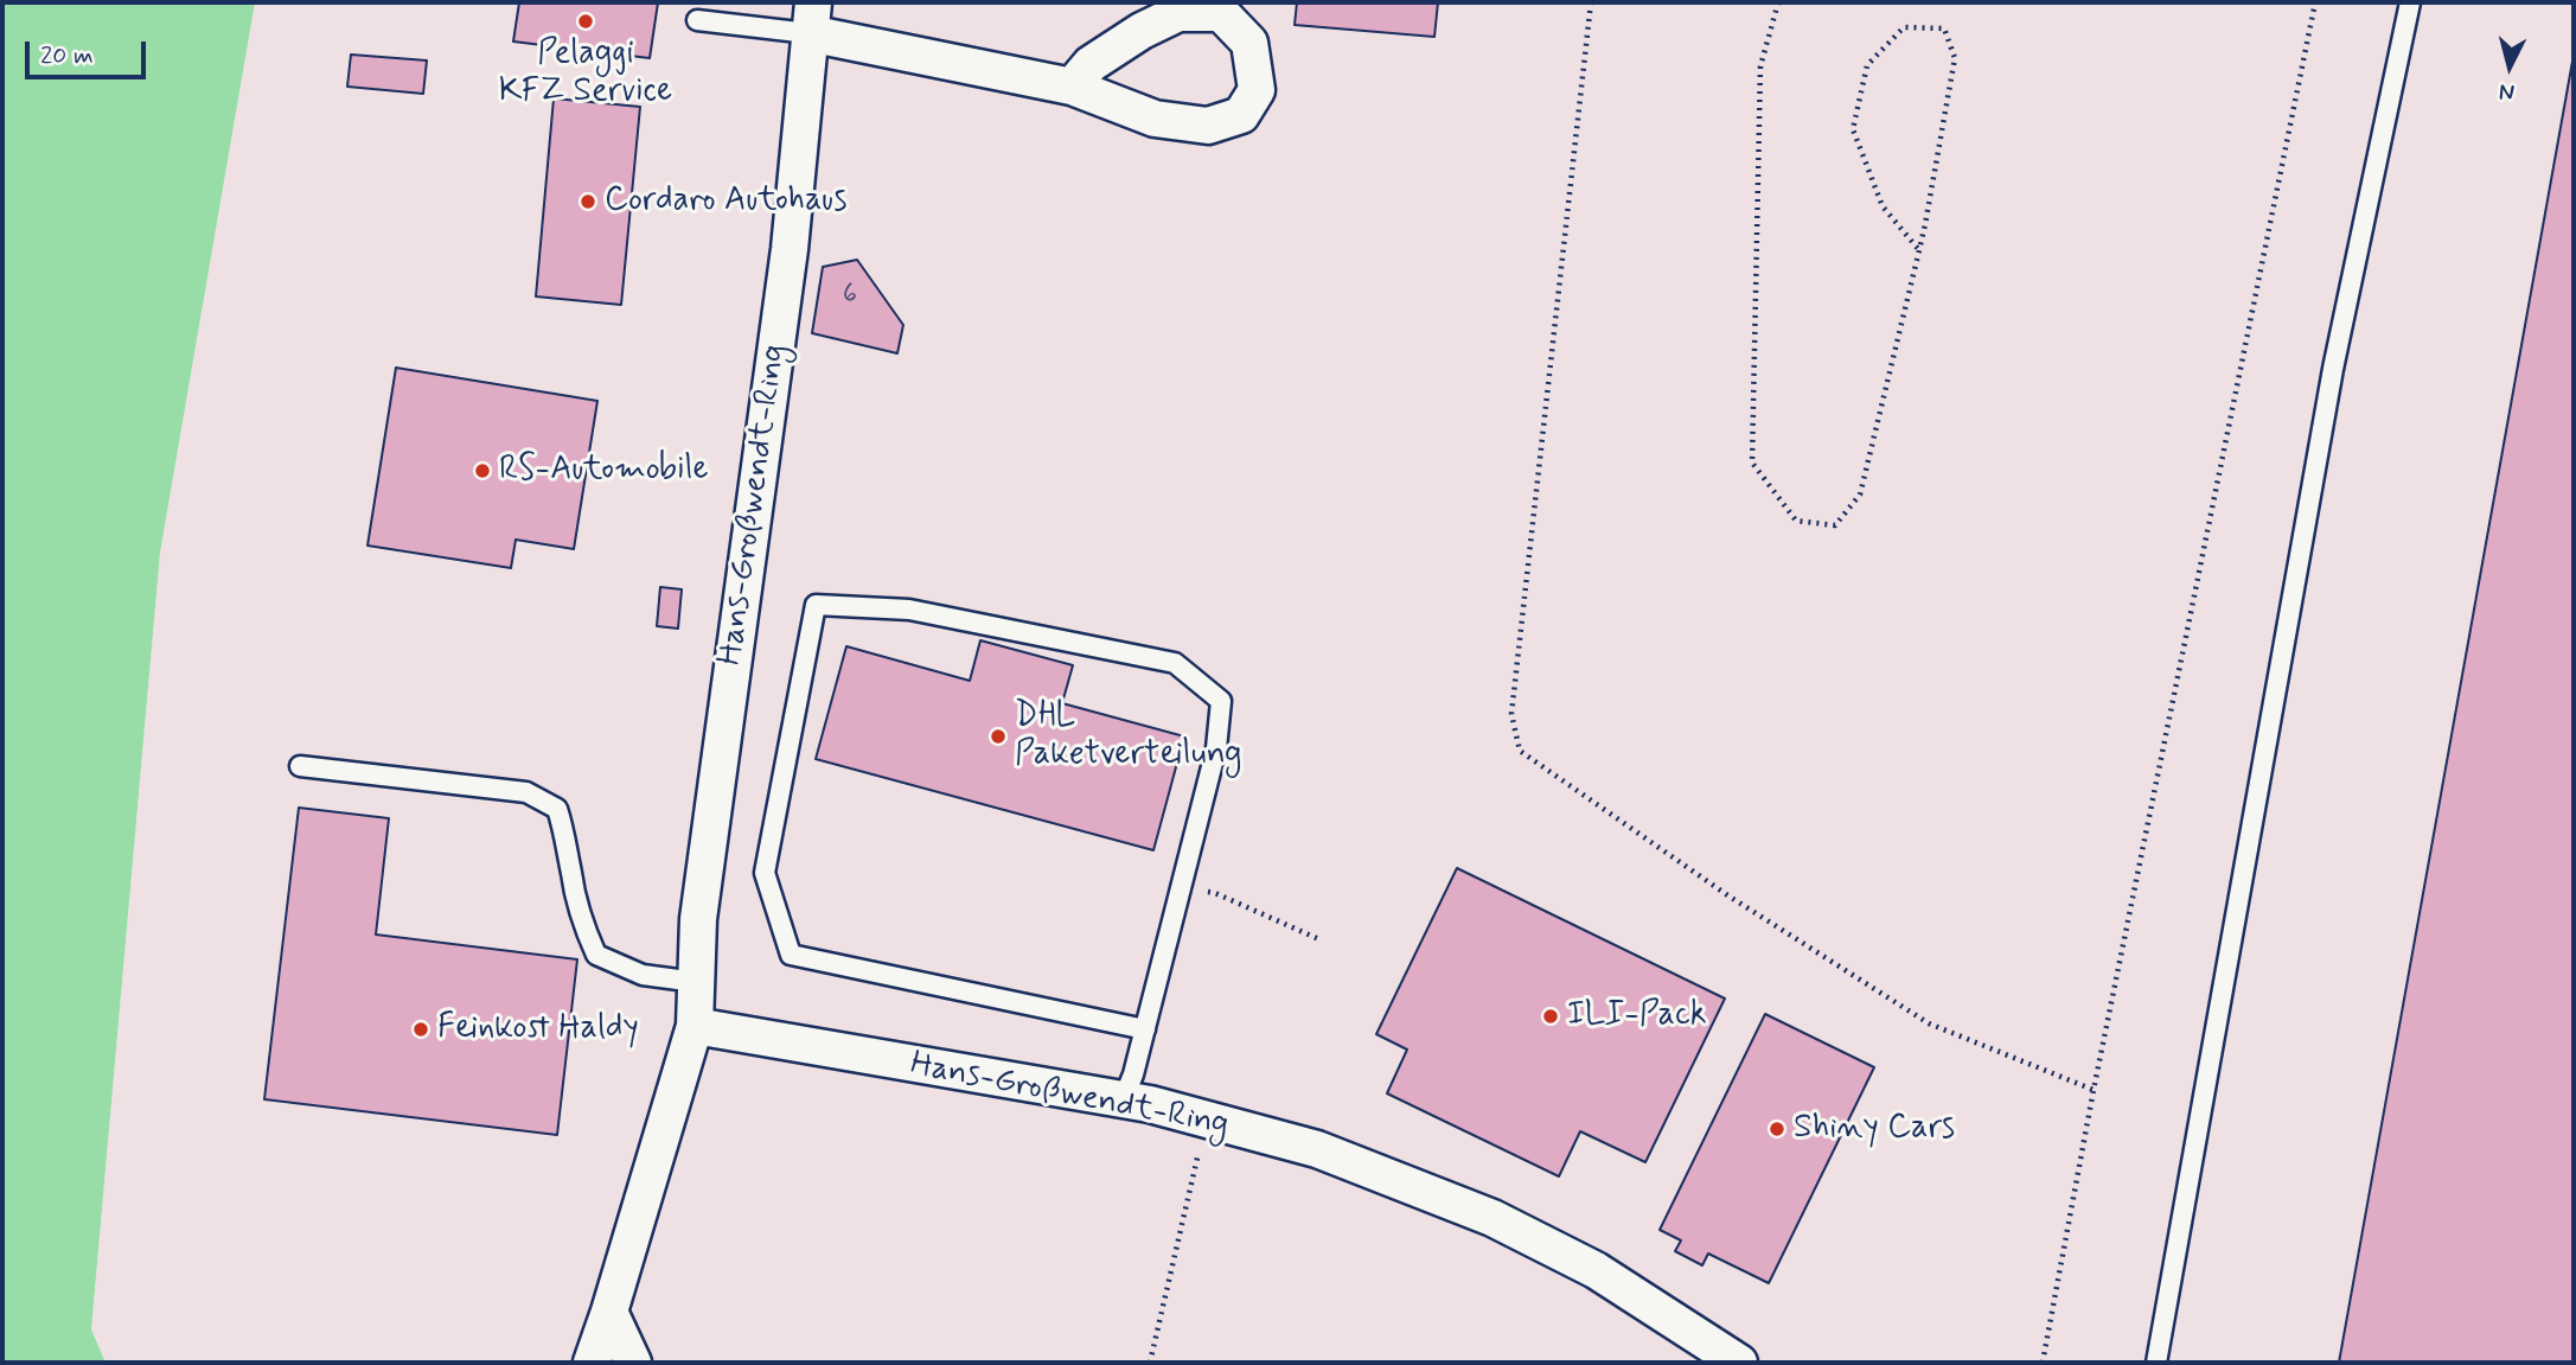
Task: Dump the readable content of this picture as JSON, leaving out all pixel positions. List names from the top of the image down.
{
  "streets": {
    "street": ["Hans-Großwendt-Ring"]
  },
  "places": [
    "Pelaggi KFZ Service",
    "Cordaro Autohaus",
    "RS-Automobile",
    "DHL Paketverteilung",
    "ILI-Pack",
    "Feinkost Haldy",
    "Shiny Cars"
  ],
  "house_numbers": ["6"],
  "scale_bar": "20 m",
  "north": "bottom"
}
